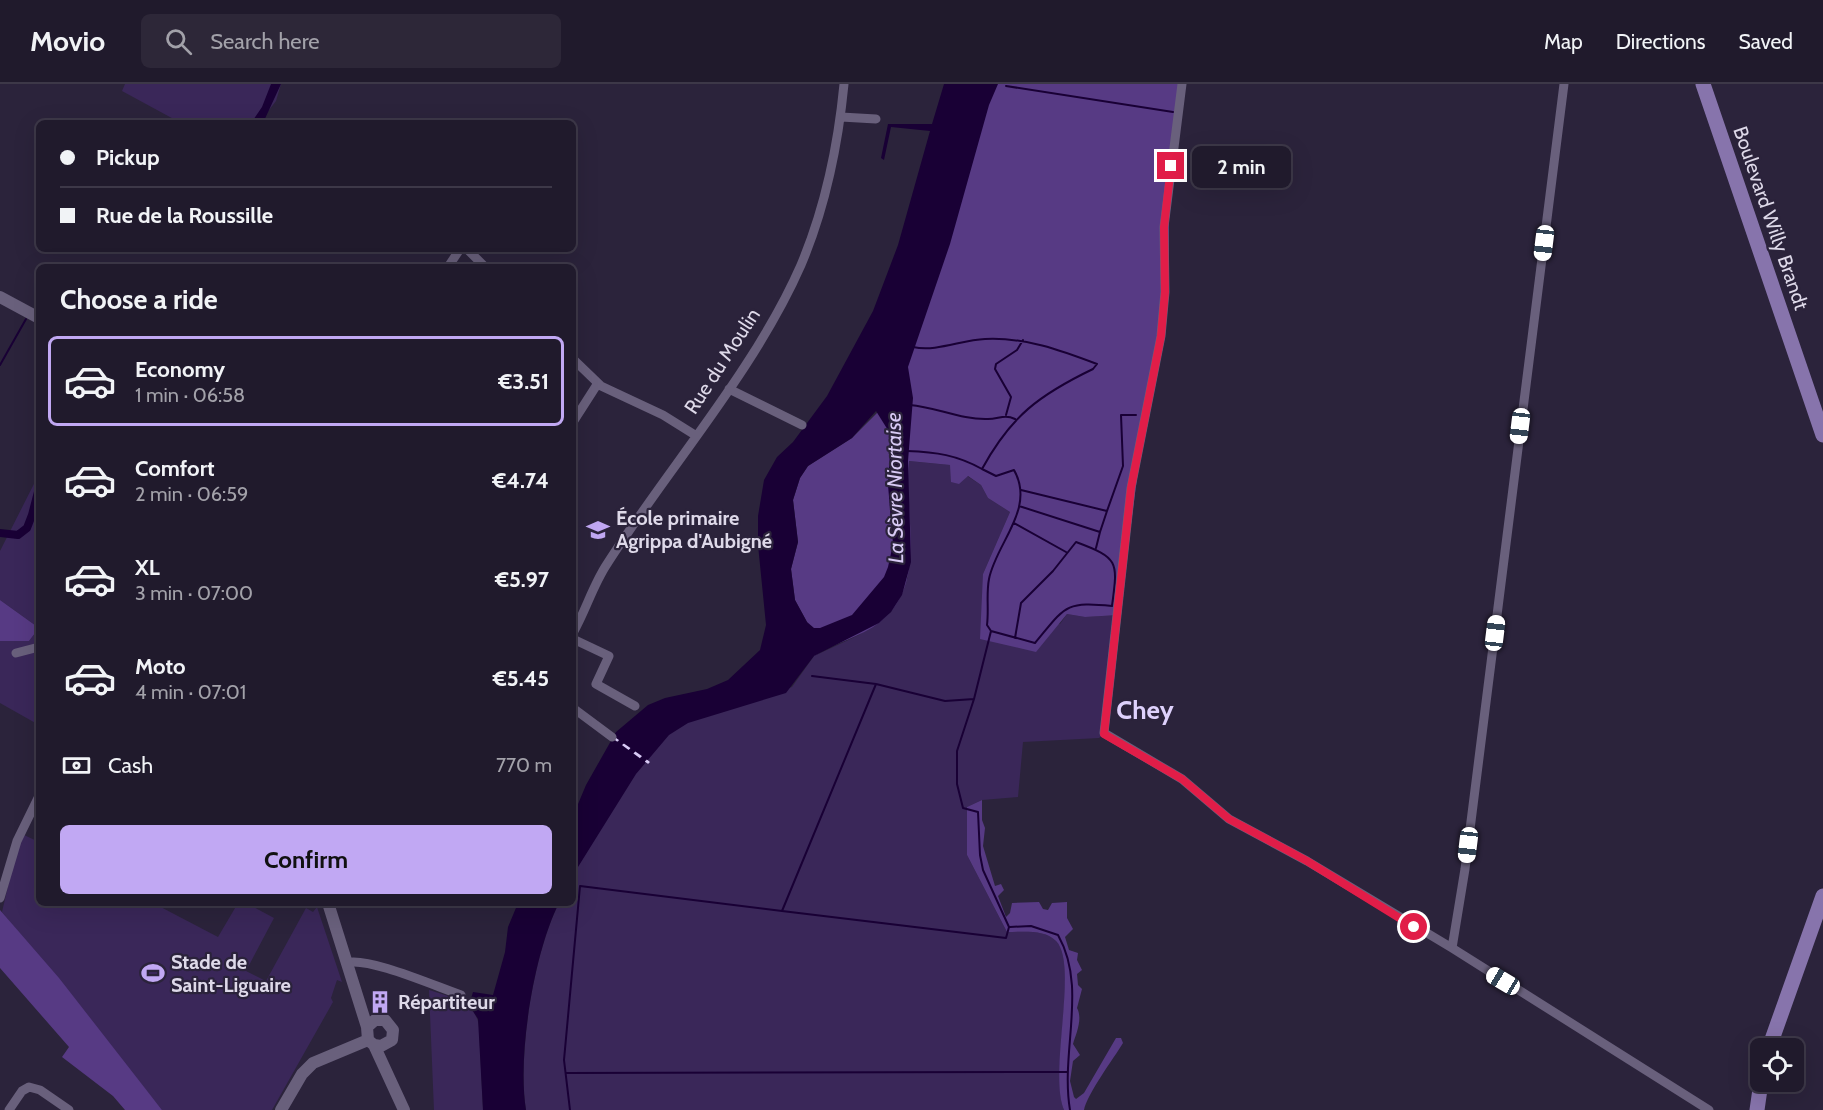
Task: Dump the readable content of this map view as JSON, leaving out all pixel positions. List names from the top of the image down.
{
  "streets": {
    "main road": ["Boulevard Willy Brandt"],
    "street": ["Rue du Moulin"]
  },
  "districts": ["Chey"],
  "water": ["La Sèvre Niortaise"],
  "places": {
    "school or university": ["École primaire Agrippa d'Aubigné"],
    "sports": ["Stade de Saint-Liguaire"],
    "building": ["Répartiteur"]
  },
  "page": {
    "header": "Movio",
    "search": "Search here",
    "nav": ["Map", "Directions", "Saved"],
    "banner": ["Pickup", "Rue de la Roussille"],
    "bubble": "2 min",
    "heading": "Choose a ride",
    "list": [
      {
        "name": "Economy",
        "note": "1 min · 06:58",
        "value": "€3.51"
      },
      {
        "name": "Comfort",
        "note": "2 min · 06:59",
        "value": "€4.74"
      },
      {
        "name": "XL",
        "note": "3 min · 07:00",
        "value": "€5.97"
      },
      {
        "name": "Moto",
        "note": "4 min · 07:01",
        "value": "€5.45"
      }
    ],
    "pay": ["Cash", "770 m"],
    "buttons": "Confirm"
  }
}
